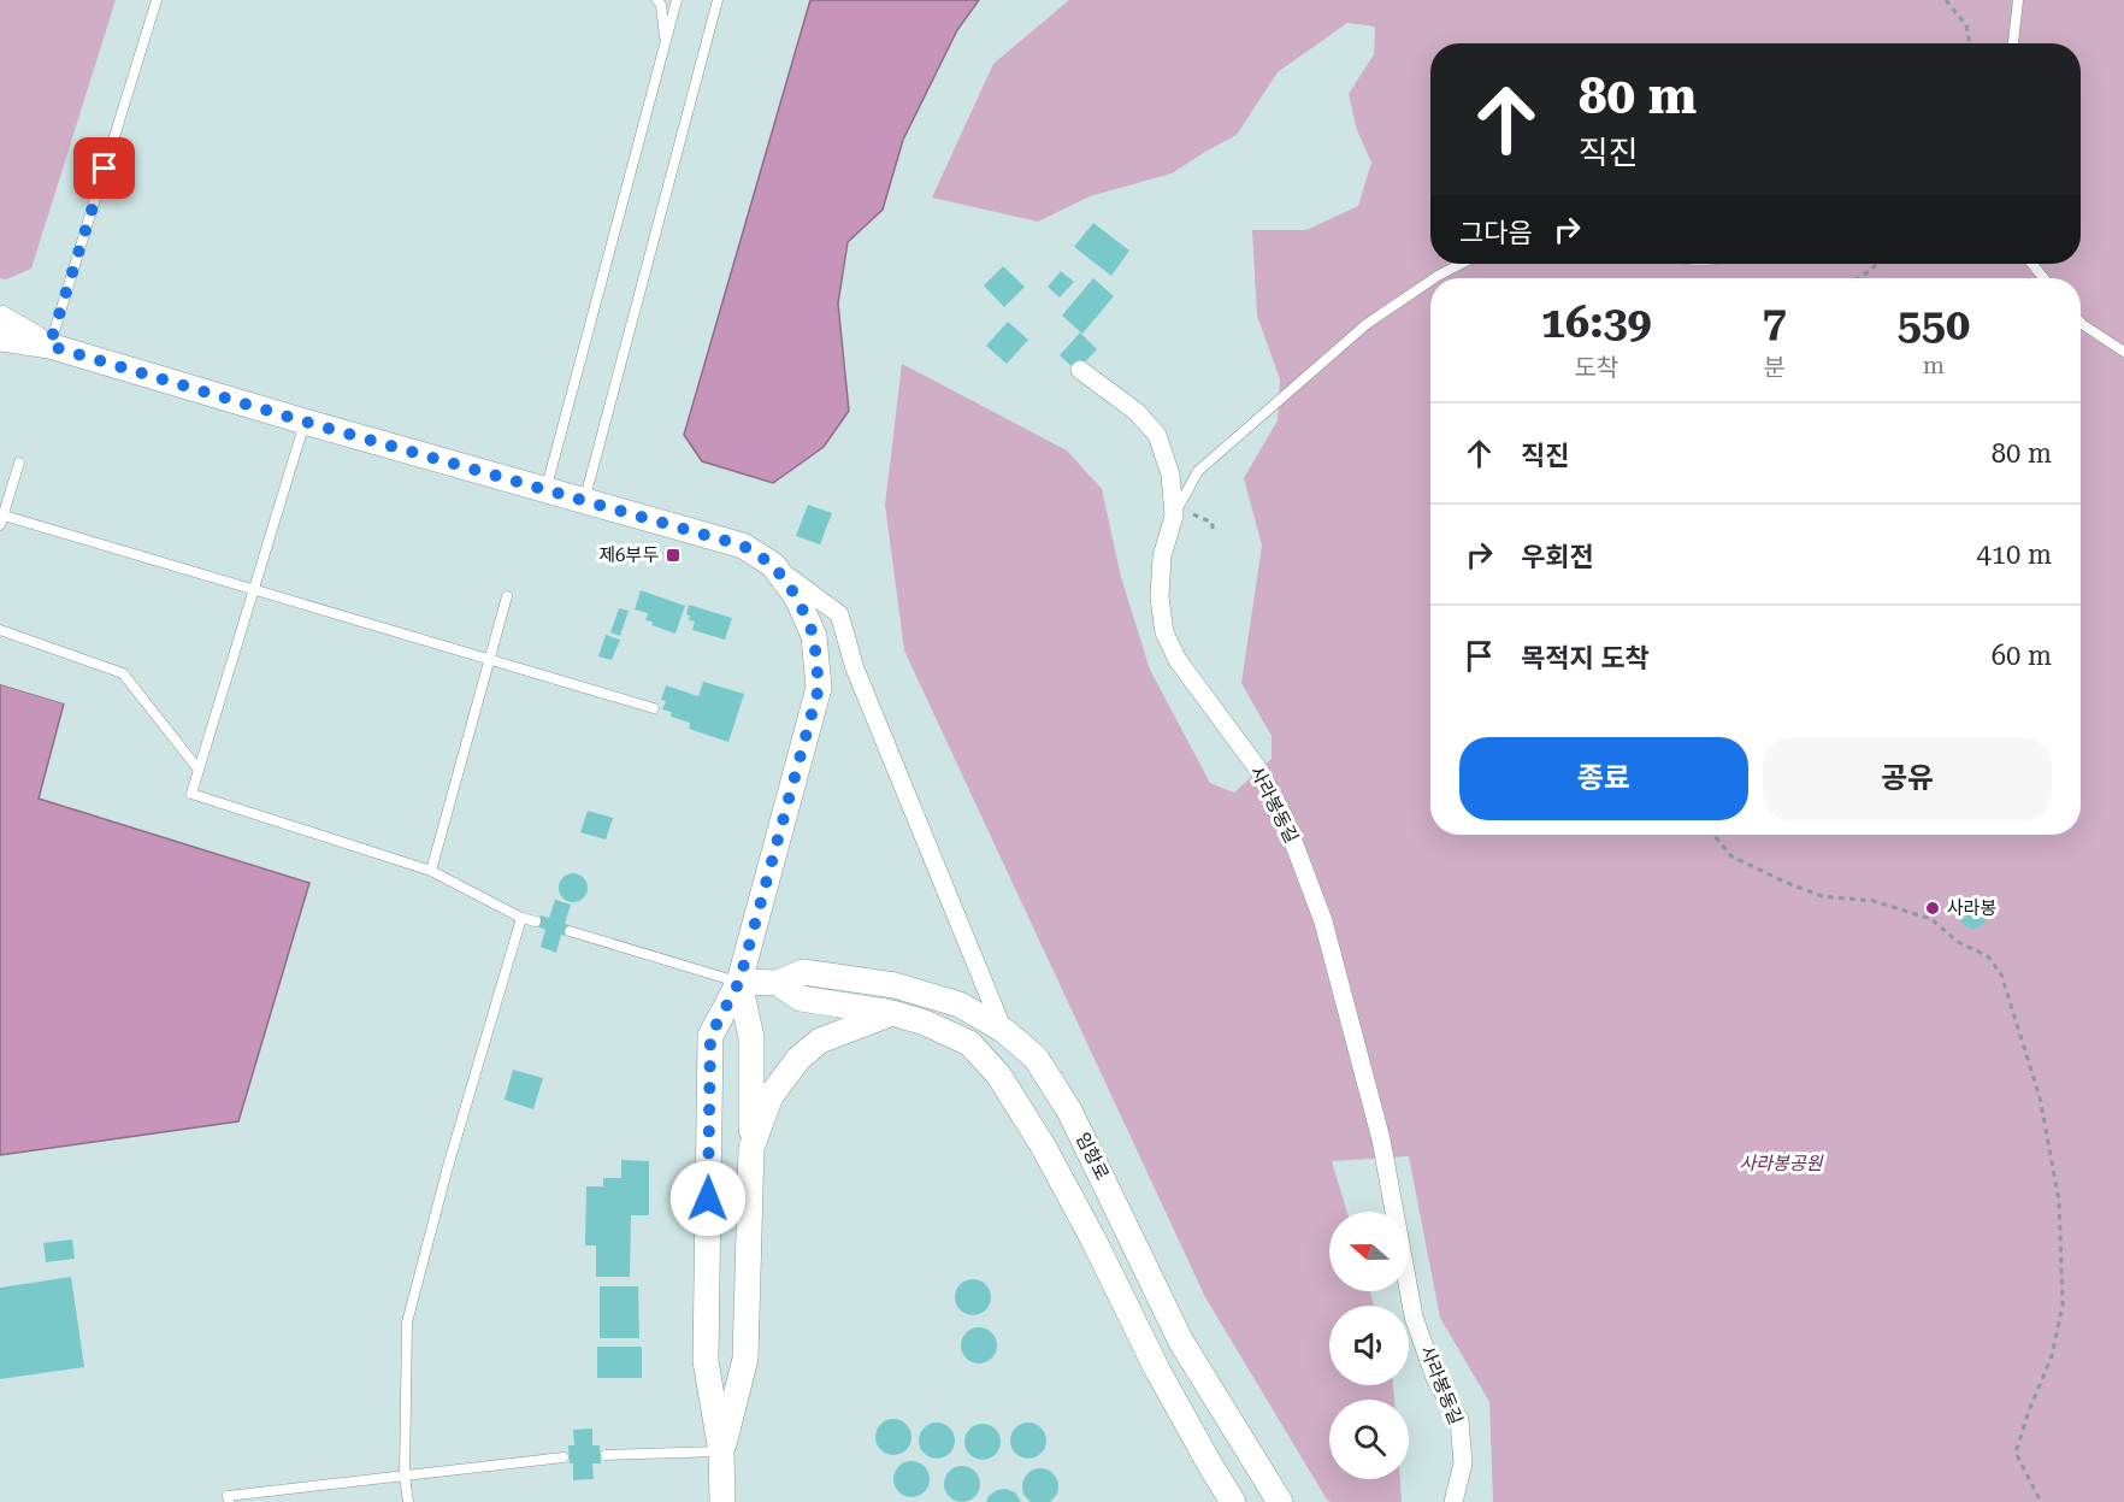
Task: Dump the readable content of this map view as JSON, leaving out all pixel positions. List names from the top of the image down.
{
  "streets": {
    "main road": ["임항로"],
    "street": ["사라봉동길"]
  },
  "parks": ["사라봉공원"],
  "places": {
    "transit": ["제6부두"],
    "other": ["사라봉"]
  },
  "north": "left",
  "page": {
    "turn": ["80 m", "직진"],
    "then": "그다음",
    "eta": [
      "16:39",
      "도착",
      "7",
      "분",
      "550",
      "m"
    ],
    "list": [
      {
        "name": "직진",
        "value": "80 m"
      },
      {
        "name": "우회전",
        "value": "410 m"
      },
      {
        "name": "목적지 도착",
        "value": "60 m"
      }
    ],
    "buttons": ["종료", "공유"]
  }
}
